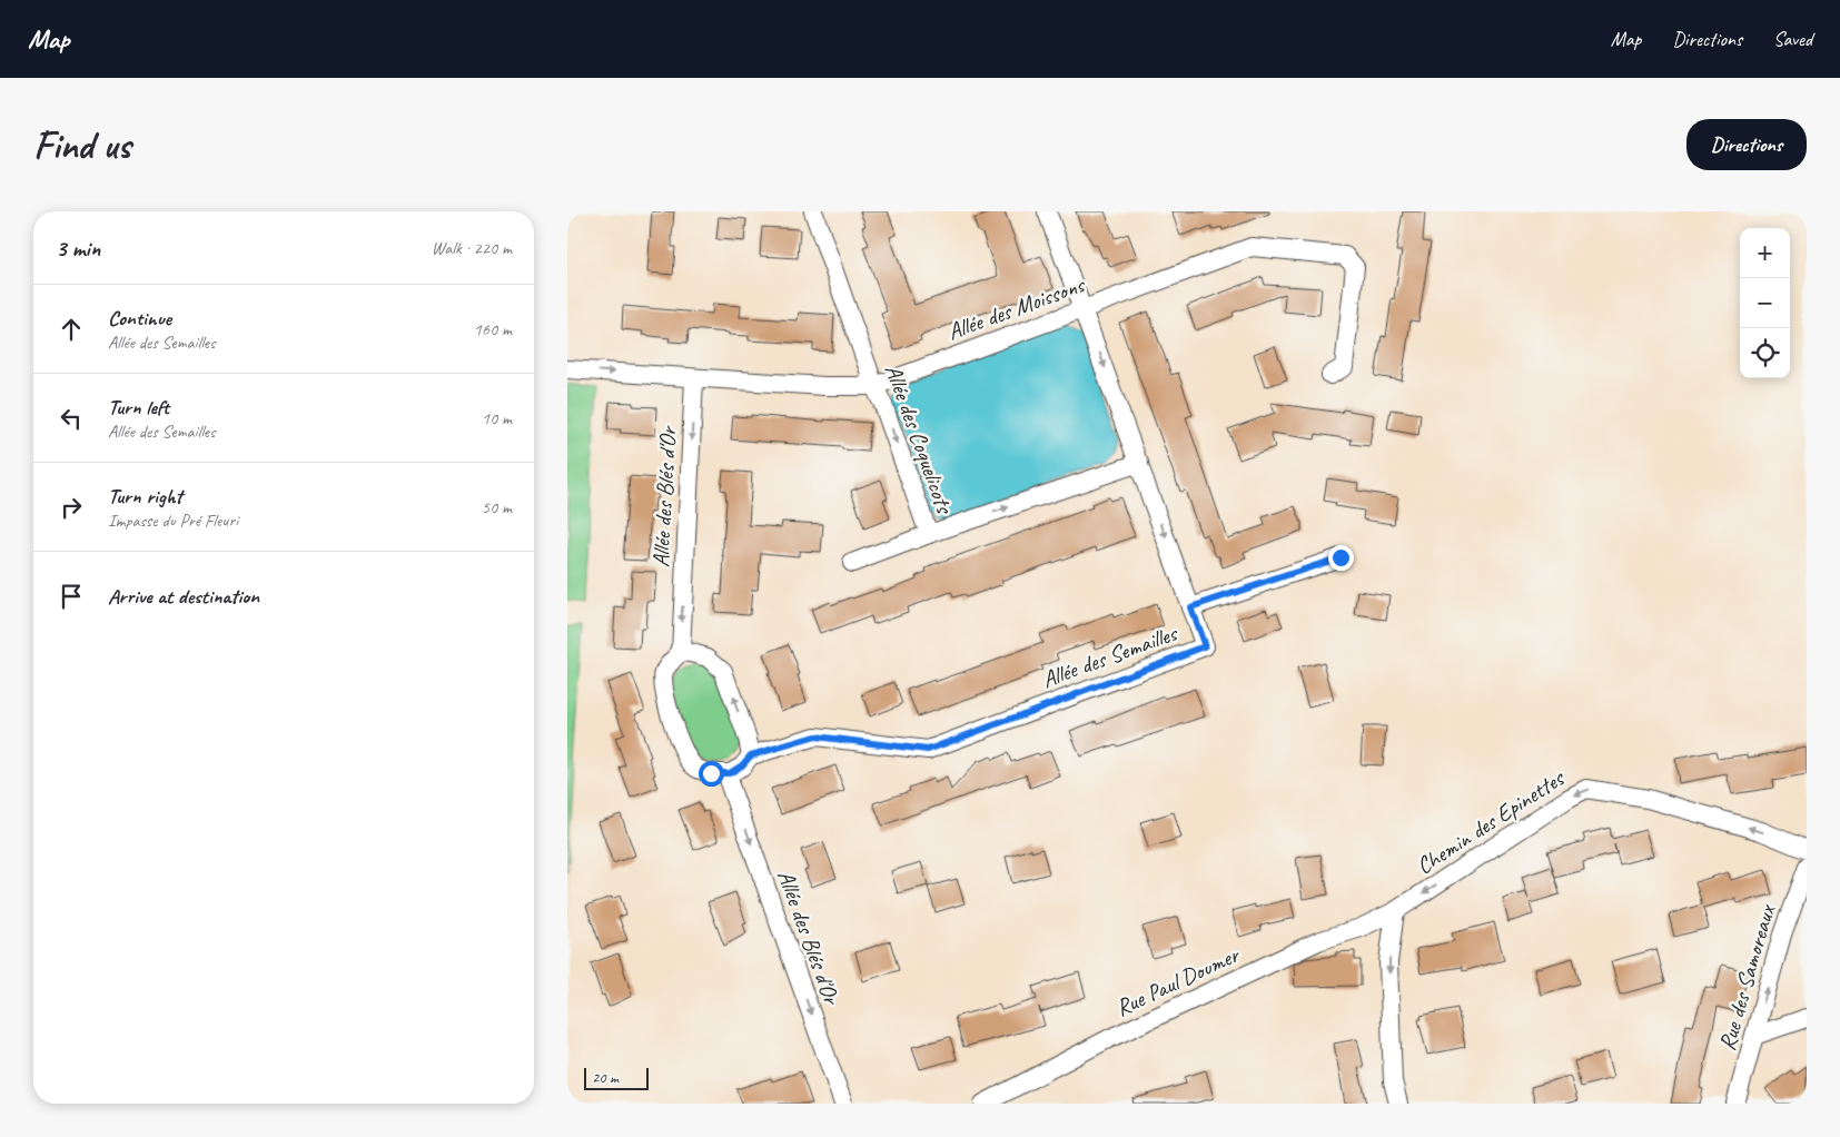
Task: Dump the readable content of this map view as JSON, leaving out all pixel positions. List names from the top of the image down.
{
  "streets": {
    "street": [
      "Allée des Moissons",
      "Allée des Coquelicots",
      "Allée des Blés d'Or",
      "Allée des Semailles",
      "Chemin des Epinettes",
      "Rue des Samoreaux",
      "Rue Paul Doumer"
    ]
  },
  "crossings": [
    ["Allée des Moissons", "Allée des Coquelicots"],
    ["Allée des Moissons", "Allée des Blés d'Or"],
    ["Allée des Moissons", "Allée des Semailles"],
    ["Allée des Coquelicots", "Allée des Semailles"],
    ["Allée des Blés d'Or", "Allée des Semailles"],
    ["Chemin des Epinettes", "Rue Paul Doumer"]
  ],
  "one_way": ["Allée des Blés d'Or", "Chemin des Epinettes", "Rue des Samoreaux"],
  "scale_bar": "20 m",
  "page": {
    "header": "Map",
    "nav": ["Map", "Directions", "Saved"],
    "buttons": "Directions",
    "title": "Find us",
    "heading": ["3 min", "Walk · 220 m"],
    "map_buttons": ["+", "−"],
    "list": [
      ["Continue", "Allée des Semailles", "160 m"],
      ["Turn left", "Allée des Semailles", "10 m"],
      ["Turn right", "Impasse du Pré Fleuri", "50 m"],
      "Arrive at destination"
    ],
    "scale": "20 m"
  }
}
